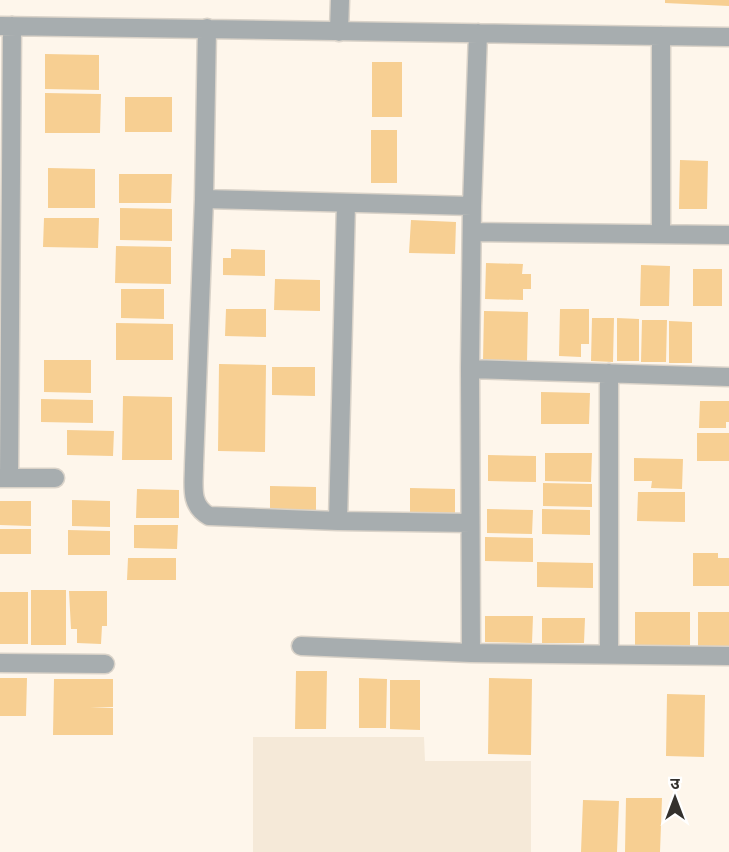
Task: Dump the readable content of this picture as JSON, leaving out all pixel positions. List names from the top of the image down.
{
  "north": "top"
}
